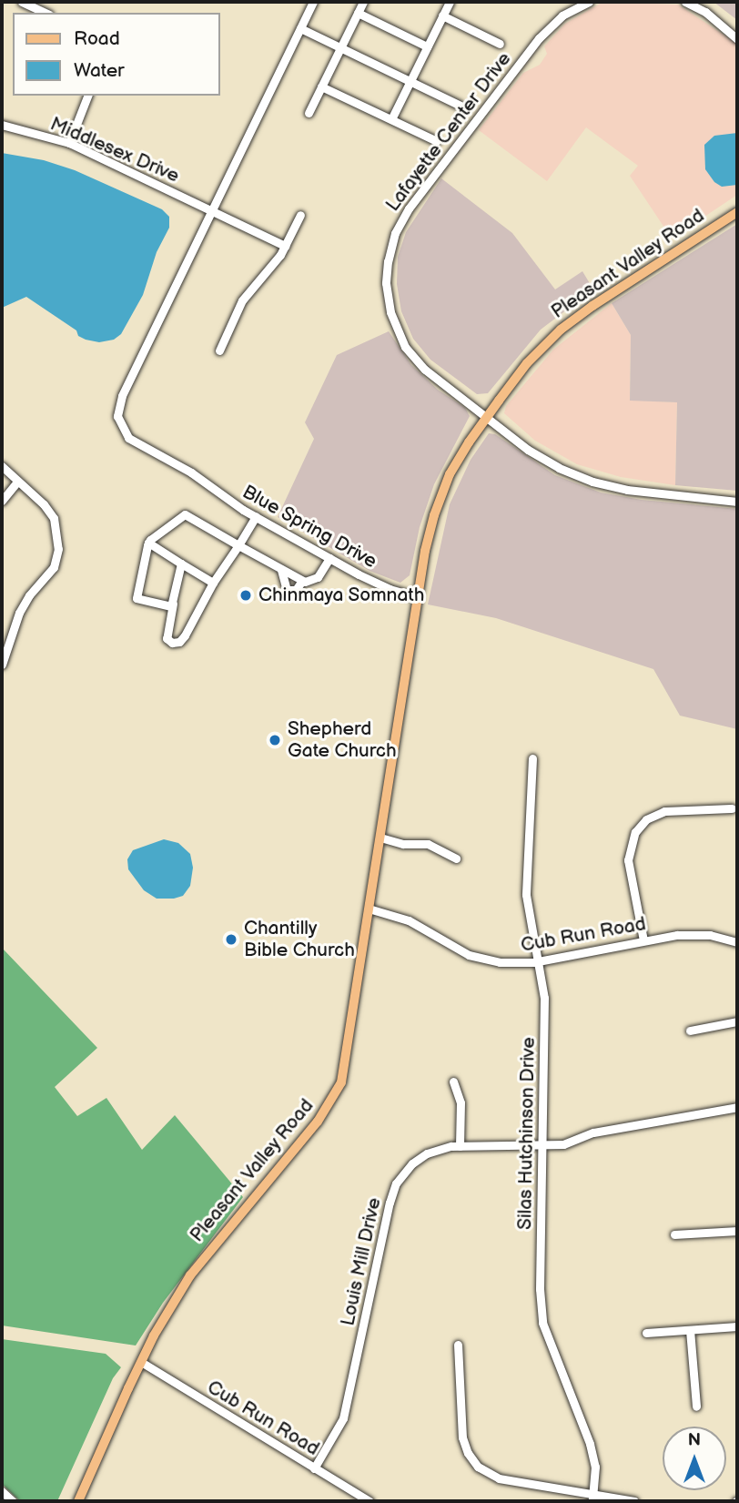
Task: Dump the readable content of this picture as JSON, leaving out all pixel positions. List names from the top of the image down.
{
  "streets": {
    "main road": ["Pleasant Valley Road"],
    "street": [
      "Lafayette Center Drive",
      "Middlesex Drive",
      "Blue Spring Drive",
      "Cub Run Road",
      "Silas Hutchinson Drive",
      "Louis Mill Drive"
    ]
  },
  "crossings": [
    ["Lafayette Center Drive", "Pleasant Valley Road"],
    ["Middlesex Drive", "Blue Spring Drive"],
    ["Pleasant Valley Road", "Blue Spring Drive"],
    ["Pleasant Valley Road", "Cub Run Road"],
    ["Cub Run Road", "Silas Hutchinson Drive"],
    ["Cub Run Road", "Louis Mill Drive"],
    ["Silas Hutchinson Drive", "Louis Mill Drive"]
  ],
  "places": ["Chinmaya Somnath", "Shepherd Gate Church", "Chantilly Bible Church"],
  "legend": ["Road", "Water"],
  "north": "top"
}
